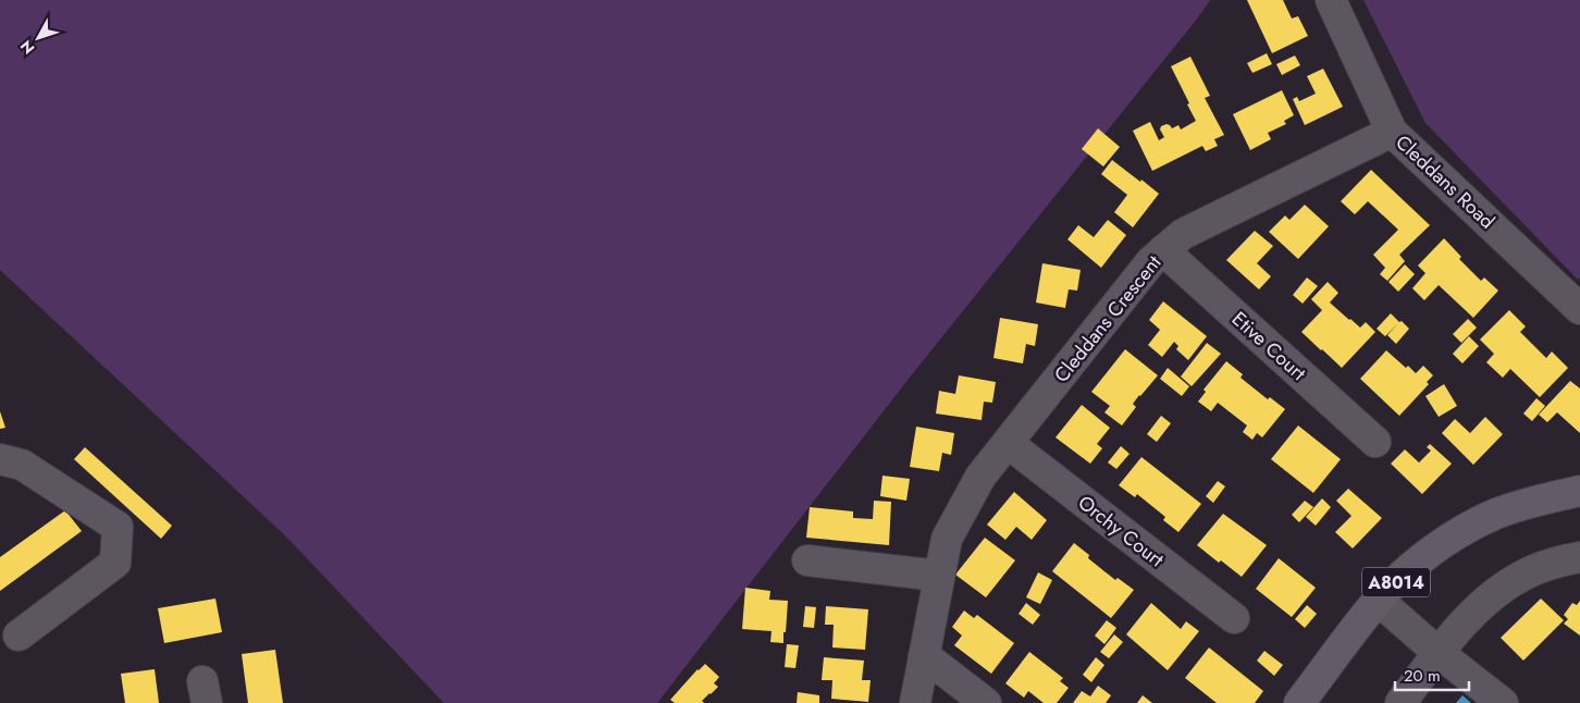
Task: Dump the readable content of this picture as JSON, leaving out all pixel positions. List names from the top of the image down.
{
  "streets": {
    "main road": ["A8014"],
    "street": [
      "Cleddans Road",
      "Cleddans Crescent",
      "Etive Court",
      "Orchy Court"
    ]
  },
  "crossings": [
    ["Cleddans Road", "Cleddans Crescent"],
    ["Cleddans Crescent", "Etive Court"],
    ["Cleddans Crescent", "Orchy Court"]
  ],
  "scale_bar": "20 m",
  "north": "bottom left"
}
